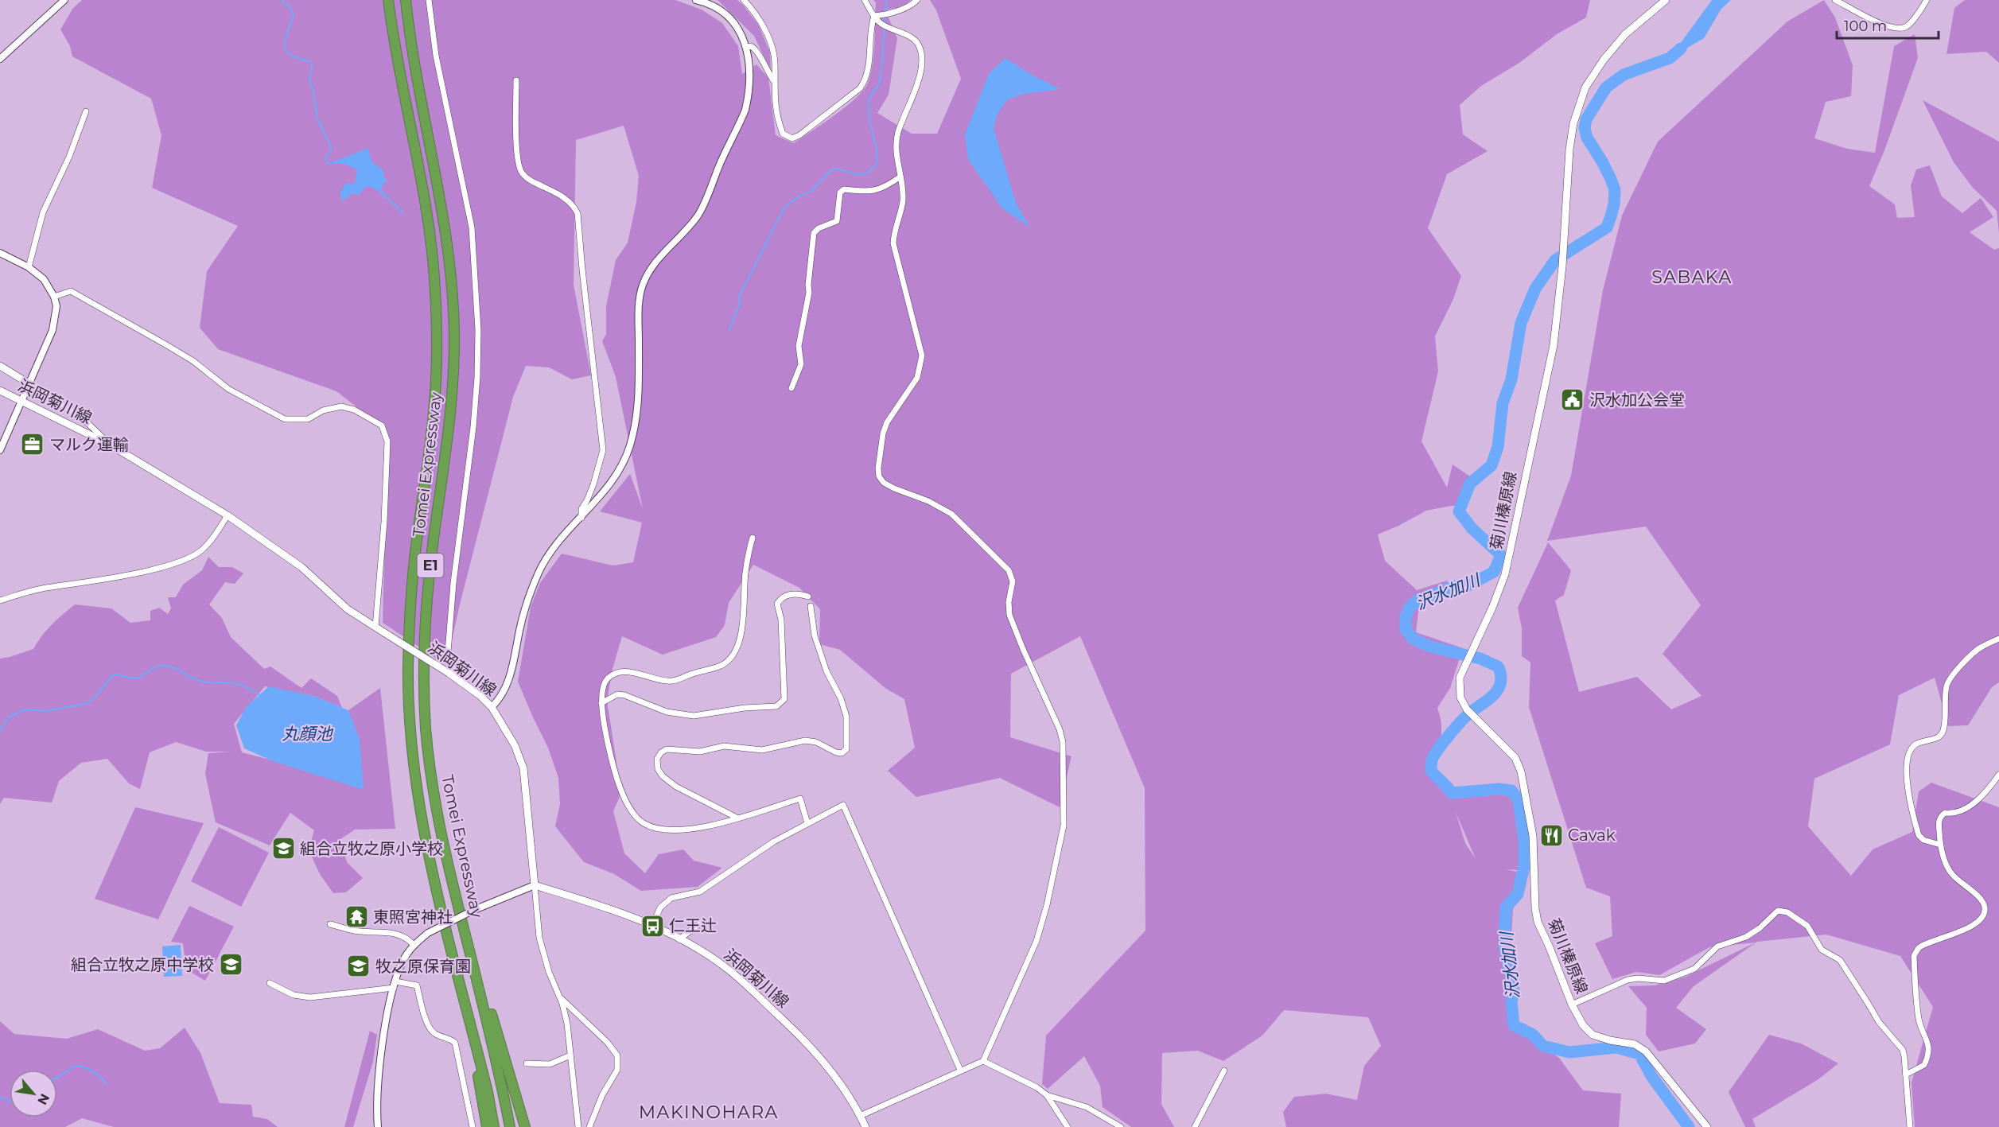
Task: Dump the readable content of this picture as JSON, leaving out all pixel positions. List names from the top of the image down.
{
  "streets": {
    "highway": ["Tomei Expressway", "E1"],
    "main road": ["浜岡菊川線", "菊川榛原線"]
  },
  "districts": ["SABAKA", "MAKINOHARA"],
  "water": ["沢水加川", "丸顔池"],
  "places": {
    "public building": ["沢水加公会堂"],
    "office": ["マルク運輸"],
    "restaurant": ["Cavak"],
    "school or university": ["組合立牧之原小学校", "組合立牧之原中学校", "牧之原保育園"],
    "temple": ["東照宮神社"],
    "bus stop": ["仁王辻"]
  },
  "scale_bar": "100 m",
  "north": "bottom right"
}
